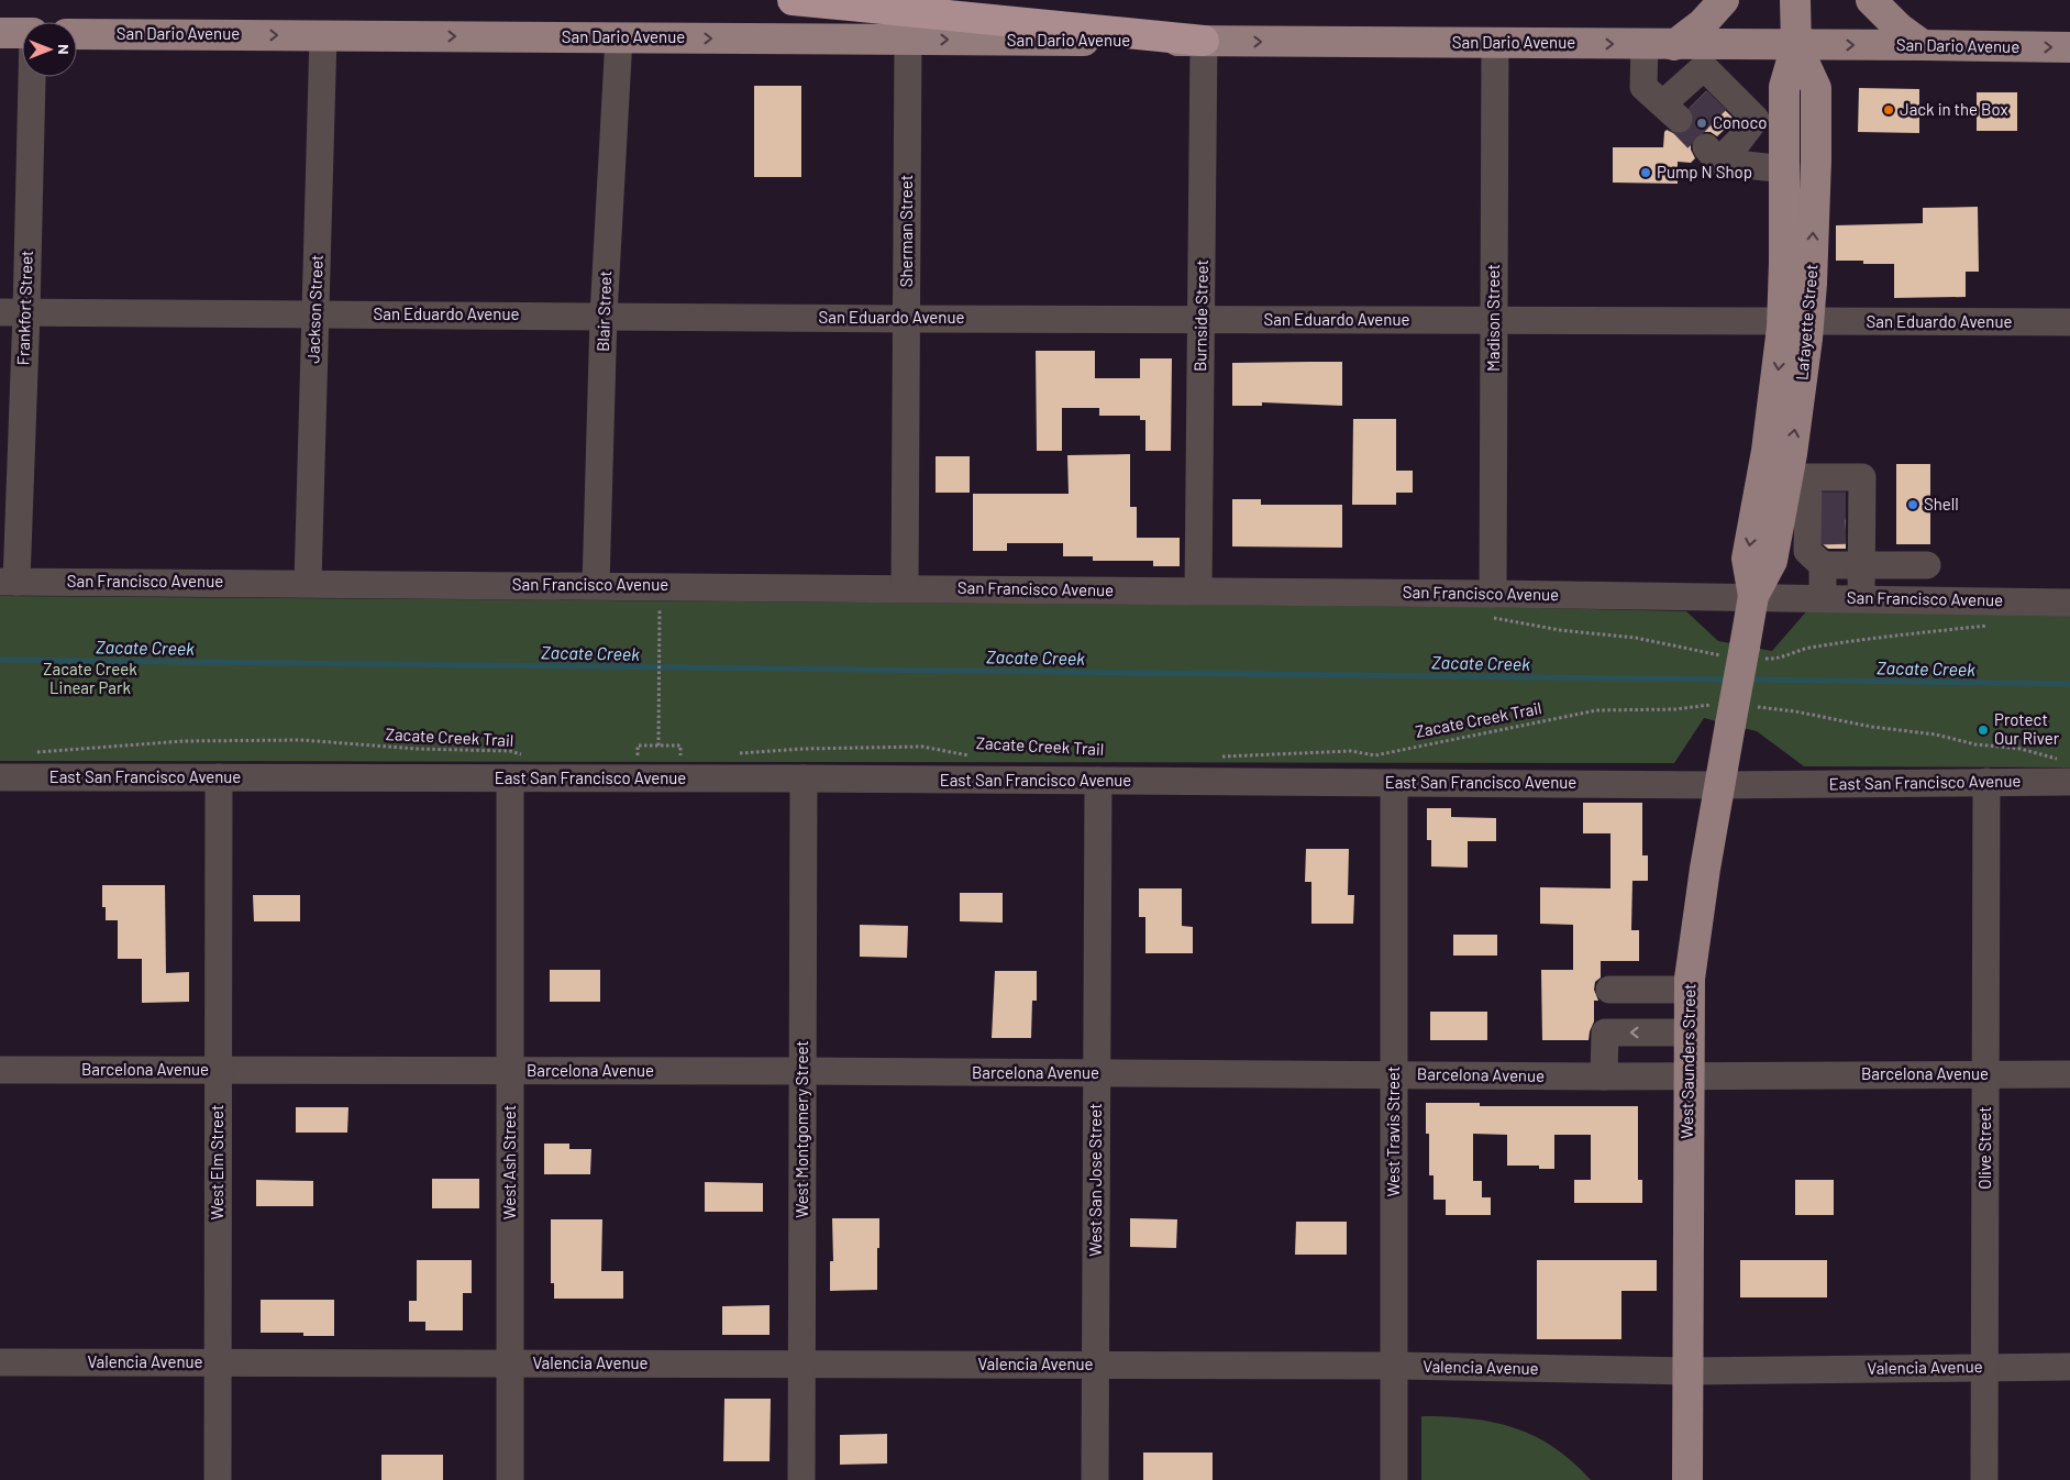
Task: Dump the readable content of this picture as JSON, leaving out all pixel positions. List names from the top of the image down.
{
  "streets": {
    "main road": ["San Dario Avenue", "Lafayette Street", "West Saunders Street"],
    "street": [
      "Sherman Street",
      "Frankfort Street",
      "Jackson Street",
      "Blair Street",
      "San Eduardo Avenue",
      "Burnside Street",
      "Madison Street",
      "San Francisco Avenue",
      "East San Francisco Avenue",
      "Barcelona Avenue",
      "West Montgomery Street",
      "West Travis Street",
      "Olive Street",
      "West Elm Street",
      "West Ash Street",
      "West San Jose Street",
      "Valencia Avenue"
    ],
    "path": ["Zacate Creek Trail"]
  },
  "crossings": [
    ["San Dario Avenue", "Sherman Street"],
    ["San Dario Avenue", "Jackson Street"],
    ["San Dario Avenue", "Blair Street"],
    ["San Dario Avenue", "Burnside Street"],
    ["San Dario Avenue", "Madison Street"],
    ["San Dario Avenue", "Lafayette Street"],
    ["Sherman Street", "San Eduardo Avenue"],
    ["Sherman Street", "San Francisco Avenue"],
    ["Frankfort Street", "San Eduardo Avenue"],
    ["Frankfort Street", "San Francisco Avenue"],
    ["Jackson Street", "San Eduardo Avenue"],
    ["Jackson Street", "San Francisco Avenue"],
    ["Blair Street", "San Eduardo Avenue"],
    ["Blair Street", "San Francisco Avenue"],
    ["San Eduardo Avenue", "Burnside Street"],
    ["San Eduardo Avenue", "Madison Street"],
    ["San Eduardo Avenue", "Lafayette Street"],
    ["Burnside Street", "San Francisco Avenue"],
    ["Madison Street", "San Francisco Avenue"],
    ["Lafayette Street", "San Francisco Avenue"],
    ["Lafayette Street", "West Saunders Street"],
    ["Zacate Creek Trail", "West Saunders Street"],
    ["East San Francisco Avenue", "West Saunders Street"],
    ["East San Francisco Avenue", "West Montgomery Street"],
    ["East San Francisco Avenue", "West Travis Street"],
    ["East San Francisco Avenue", "Olive Street"],
    ["East San Francisco Avenue", "West Elm Street"],
    ["East San Francisco Avenue", "West Ash Street"],
    ["East San Francisco Avenue", "West San Jose Street"],
    ["West Saunders Street", "Barcelona Avenue"],
    ["West Saunders Street", "Valencia Avenue"],
    ["Barcelona Avenue", "West Montgomery Street"],
    ["Barcelona Avenue", "West Travis Street"],
    ["Barcelona Avenue", "Olive Street"],
    ["Barcelona Avenue", "West Elm Street"],
    ["Barcelona Avenue", "West Ash Street"],
    ["Barcelona Avenue", "West San Jose Street"],
    ["West Montgomery Street", "Valencia Avenue"],
    ["West Travis Street", "Valencia Avenue"],
    ["Olive Street", "Valencia Avenue"],
    ["West Elm Street", "Valencia Avenue"],
    ["West Ash Street", "Valencia Avenue"],
    ["West San Jose Street", "Valencia Avenue"]
  ],
  "one_way": ["San Dario Avenue"],
  "water": ["Zacate Creek"],
  "parks": ["Zacate Creek Linear Park"],
  "places": [
    "Jack in the Box",
    "Conoco",
    "Pump N Shop",
    "Shell",
    "Protect Our River"
  ],
  "north": "right"
}
